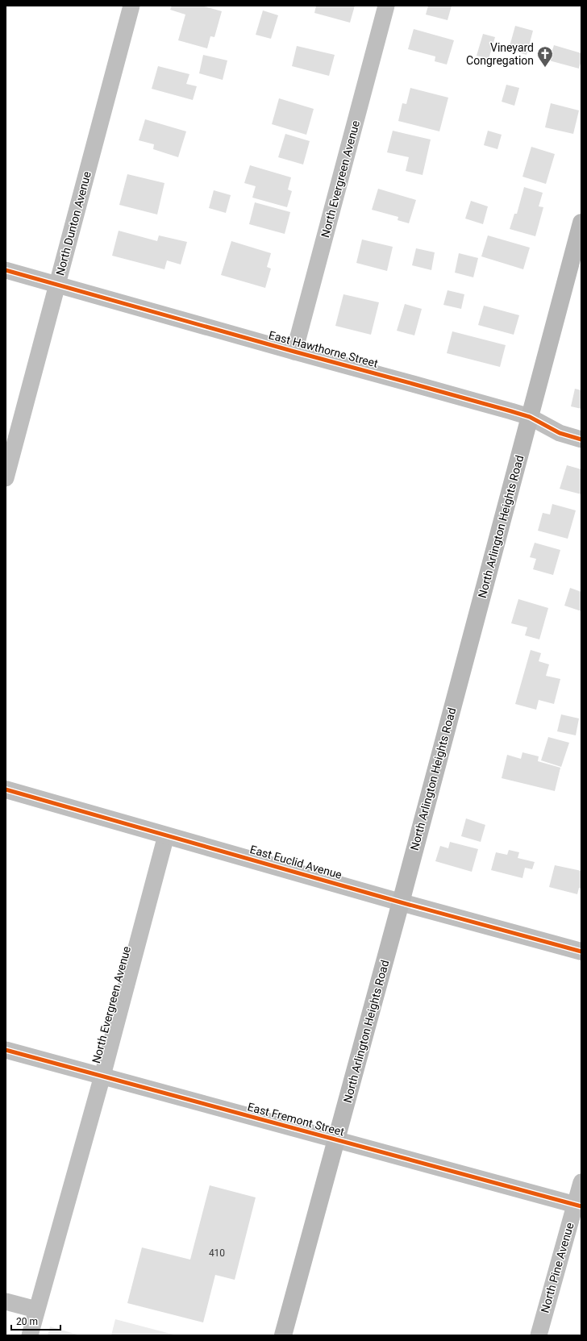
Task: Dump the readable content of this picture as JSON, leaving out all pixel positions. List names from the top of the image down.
{
  "streets": {
    "main road": ["North Arlington Heights Road"],
    "street": [
      "North Evergreen Avenue",
      "North Dunton Avenue",
      "East Hawthorne Street",
      "East Euclid Avenue",
      "East Fremont Street",
      "North Pine Avenue"
    ]
  },
  "crossings": [
    ["North Evergreen Avenue", "East Hawthorne Street"],
    ["North Evergreen Avenue", "East Euclid Avenue"],
    ["North Evergreen Avenue", "East Fremont Street"],
    ["North Dunton Avenue", "East Hawthorne Street"],
    ["East Hawthorne Street", "North Arlington Heights Road"],
    ["North Arlington Heights Road", "East Euclid Avenue"],
    ["North Arlington Heights Road", "East Fremont Street"],
    ["East Fremont Street", "North Pine Avenue"]
  ],
  "places": {
    "church": ["Vineyard Congregation"]
  },
  "house_numbers": ["410"],
  "scale_bar": "20 m"
}
